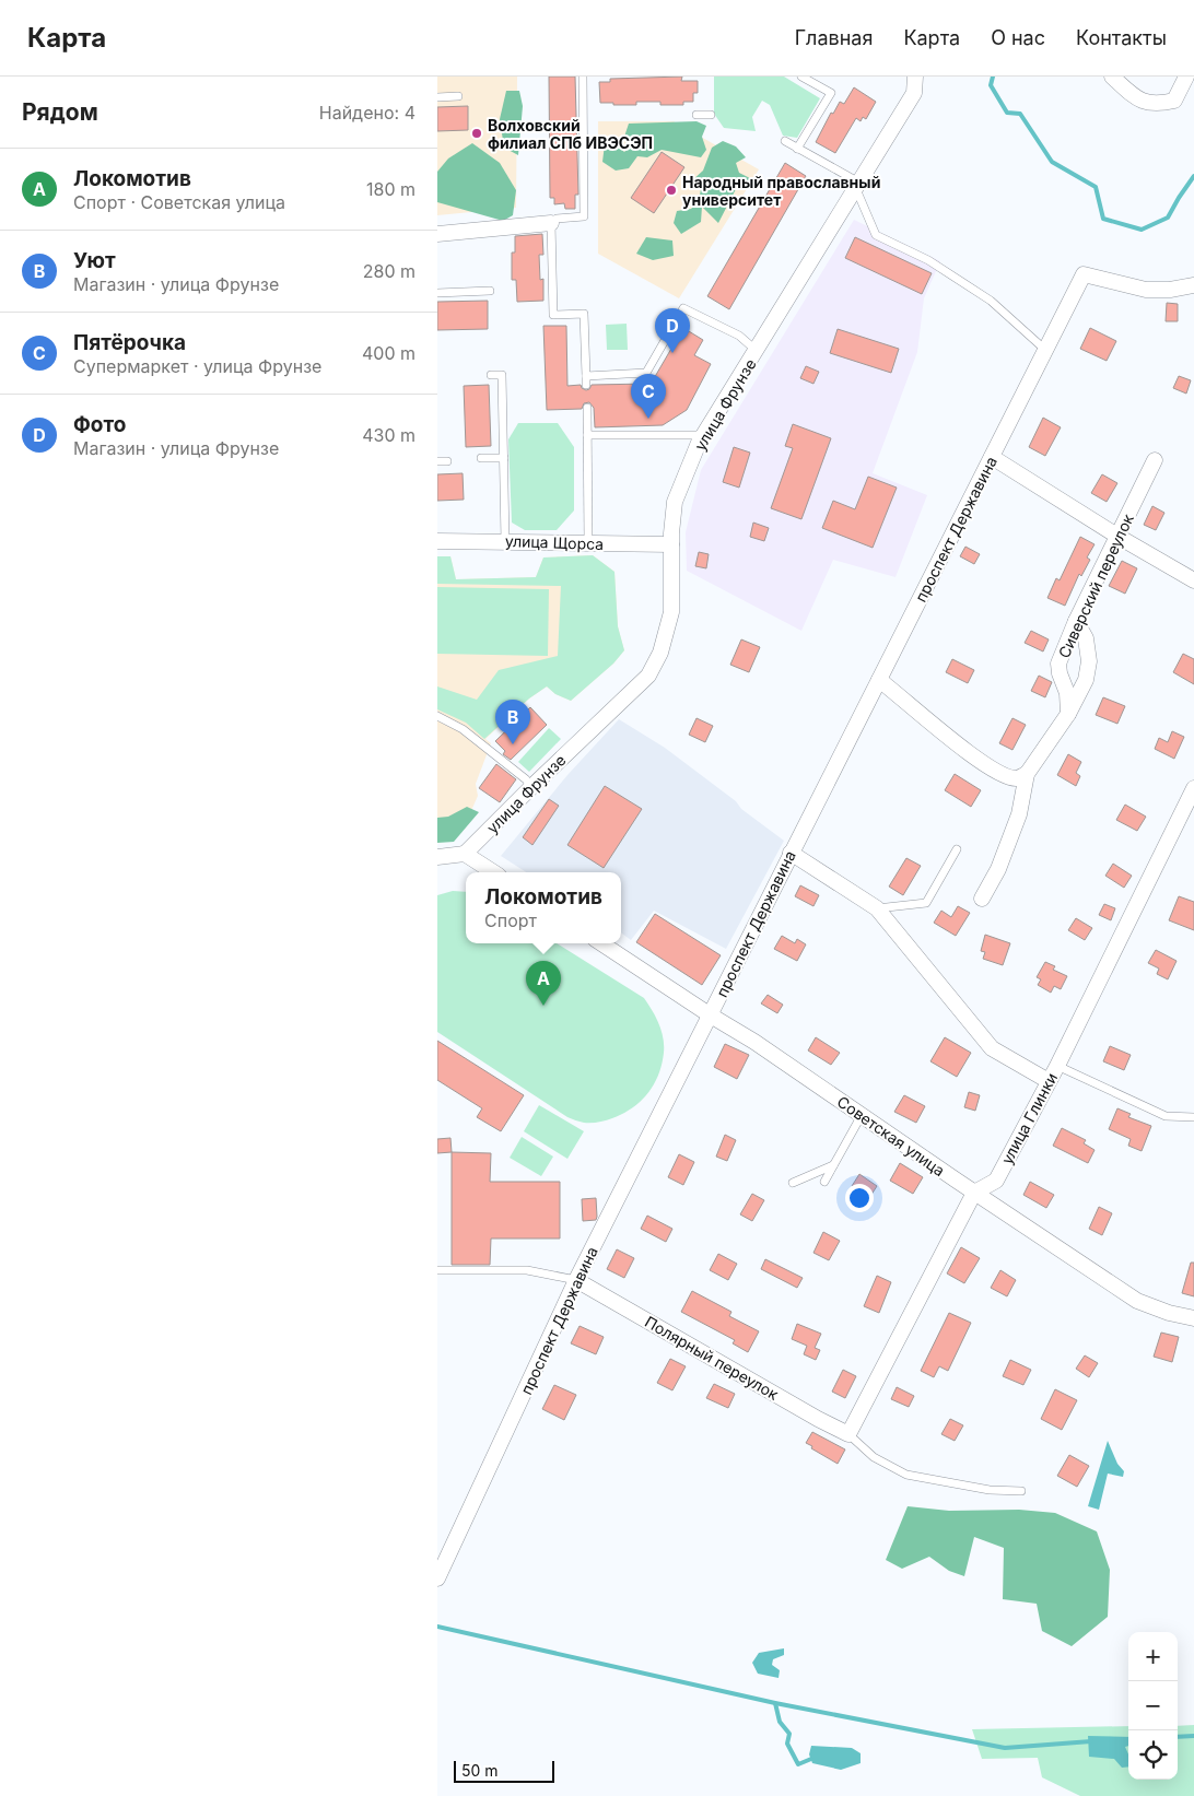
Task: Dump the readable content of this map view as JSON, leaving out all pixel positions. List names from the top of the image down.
{
  "streets": {
    "street": [
      "улица Фрунзе",
      "проспект Державина",
      "улица Щорса",
      "Сиверский переулок",
      "улица Глинки",
      "Советская улица",
      "Полярный переулок"
    ]
  },
  "crossings": [
    ["улица Фрунзе", "улица Щорса"],
    ["проспект Державина", "Советская улица"],
    ["проспект Державина", "Полярный переулок"],
    ["улица Глинки", "Советская улица"],
    ["улица Глинки", "Полярный переулок"]
  ],
  "places": ["Волховский филиал СПб ИВЭСЭП", "Народный православный университет"],
  "scale_bar": "50 m",
  "page": {
    "header": "Карта",
    "nav": [
      "Главная",
      "Карта",
      "О нас",
      "Контакты"
    ],
    "heading": ["Рядом", "Найдено: 4"],
    "list": [
      {
        "mark": "A",
        "name": "Локомотив",
        "note": "Спорт · Советская улица",
        "value": "180 m"
      },
      {
        "mark": "B",
        "name": "Уют",
        "note": "Магазин · улица Фрунзе",
        "value": "280 m"
      },
      {
        "mark": "C",
        "name": "Пятёрочка",
        "note": "Супермаркет · улица Фрунзе",
        "value": "400 m"
      },
      {
        "mark": "D",
        "name": "Фото",
        "note": "Магазин · улица Фрунзе",
        "value": "430 m"
      }
    ],
    "pins": [
      "D",
      "C",
      "B",
      "A"
    ],
    "popup": ["Локомотив", "Спорт"],
    "map_buttons": ["+", "−"],
    "scale": "50 m"
  }
}
